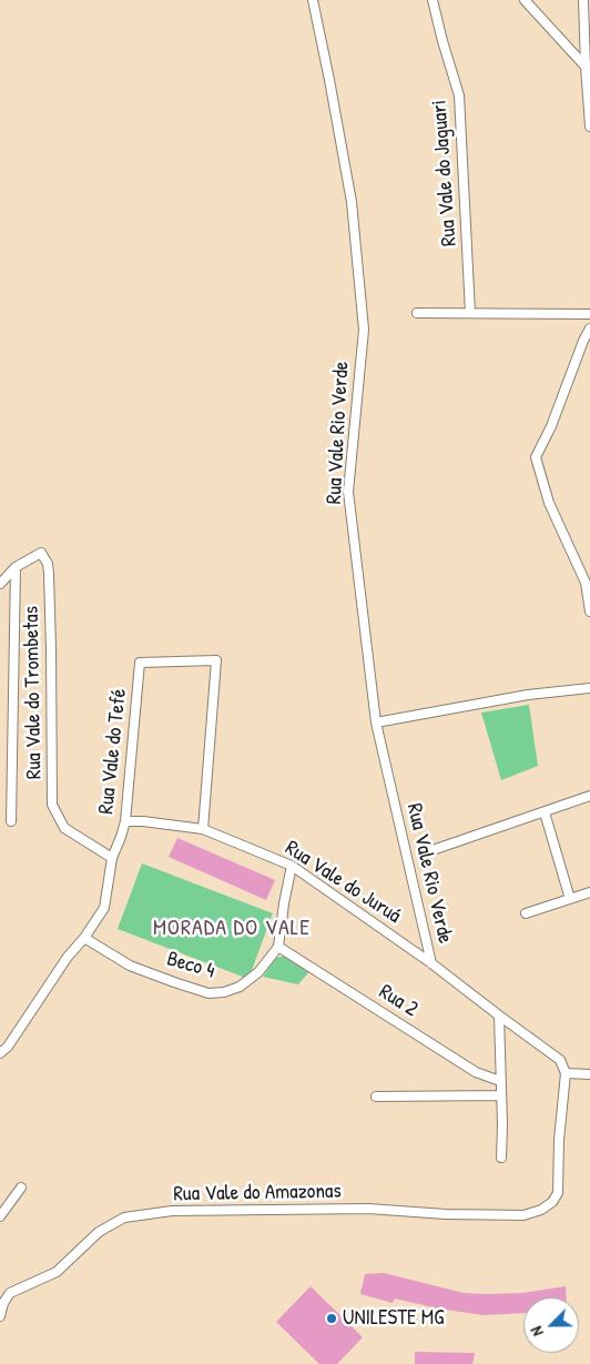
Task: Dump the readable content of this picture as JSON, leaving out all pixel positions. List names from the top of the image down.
{
  "streets": {
    "street": [
      "Rua Vale do Jaguari",
      "Rua Vale Rio Verde",
      "Rua Vale do Trombetas",
      "Rua Vale do Tefé",
      "Rua Vale do Juruá",
      "Beco 4",
      "Rua 2",
      "Rua Vale do Amazonas"
    ]
  },
  "crossings": [
    ["Rua Vale Rio Verde", "Rua Vale do Juruá"],
    ["Rua Vale do Trombetas", "Rua Vale do Tefé"],
    ["Rua Vale do Trombetas", "Rua Vale do Juruá"],
    ["Rua Vale do Trombetas", "Beco 4"],
    ["Rua Vale do Trombetas", "Rua 2"],
    ["Rua Vale do Tefé", "Rua Vale do Juruá"],
    ["Rua Vale do Tefé", "Beco 4"],
    ["Rua Vale do Tefé", "Rua 2"],
    ["Rua Vale do Juruá", "Beco 4"],
    ["Rua Vale do Juruá", "Rua 2"],
    ["Rua Vale do Juruá", "Rua Vale do Amazonas"],
    ["Beco 4", "Rua 2"]
  ],
  "districts": ["MORADA DO VALE"],
  "places": ["UNILESTE MG"],
  "north": "bottom left"
}
